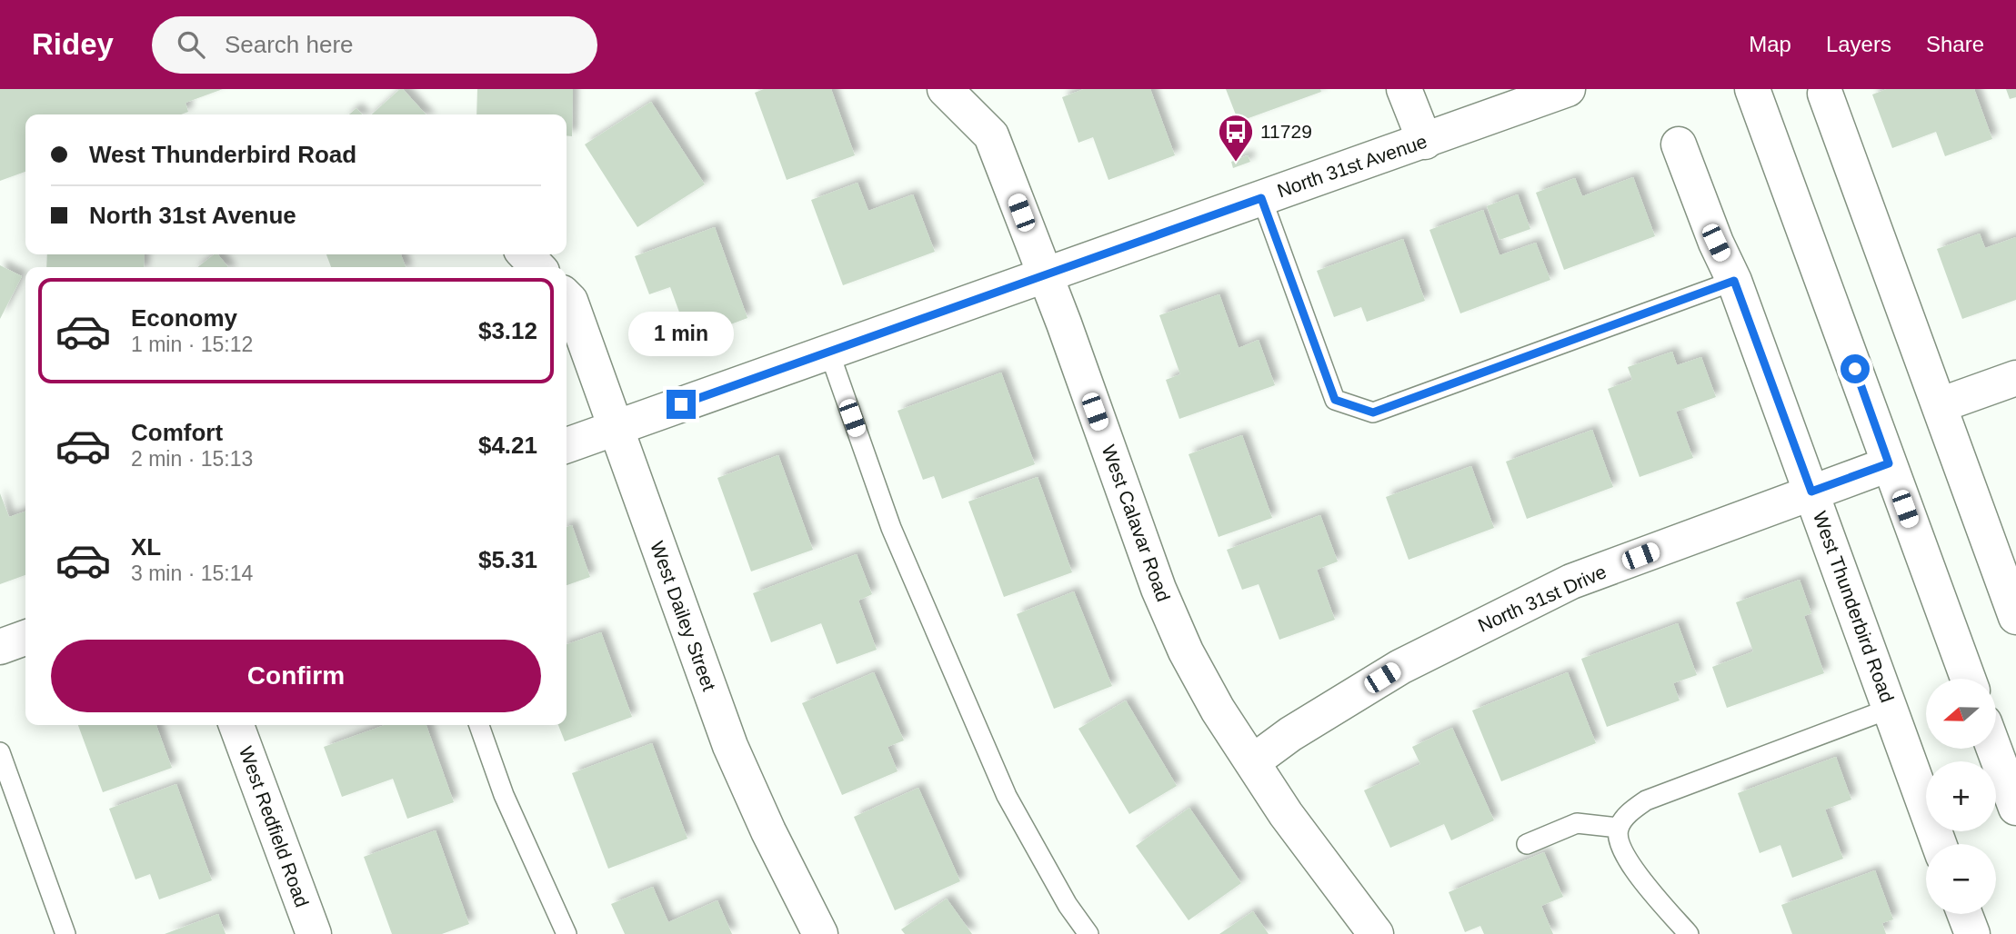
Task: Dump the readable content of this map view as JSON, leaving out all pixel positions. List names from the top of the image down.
{
  "streets": {
    "street": [
      "North 31st Avenue",
      "West Calavar Road",
      "North 31st Drive",
      "West Thunderbird Road",
      "West Dailey Street",
      "West Redfield Road"
    ]
  },
  "crossings": [
    ["North 31st Avenue", "West Calavar Road"],
    ["North 31st Avenue", "West Dailey Street"],
    ["West Calavar Road", "North 31st Drive"],
    ["North 31st Drive", "West Thunderbird Road"]
  ],
  "places": {
    "bus stop": ["11729"]
  },
  "north": "left",
  "page": {
    "header": "Ridey",
    "search": "Search here",
    "nav": ["Map", "Layers", "Share"],
    "banner": ["West Thunderbird Road", "North 31st Avenue"],
    "list": [
      {
        "name": "Economy",
        "note": "1 min · 15:12",
        "value": "$3.12"
      },
      {
        "name": "Comfort",
        "note": "2 min · 15:13",
        "value": "$4.21"
      },
      {
        "name": "XL",
        "note": "3 min · 15:14",
        "value": "$5.31"
      }
    ],
    "bubble": "1 min",
    "buttons": "Confirm",
    "map_buttons": ["+", "−"]
  }
}
